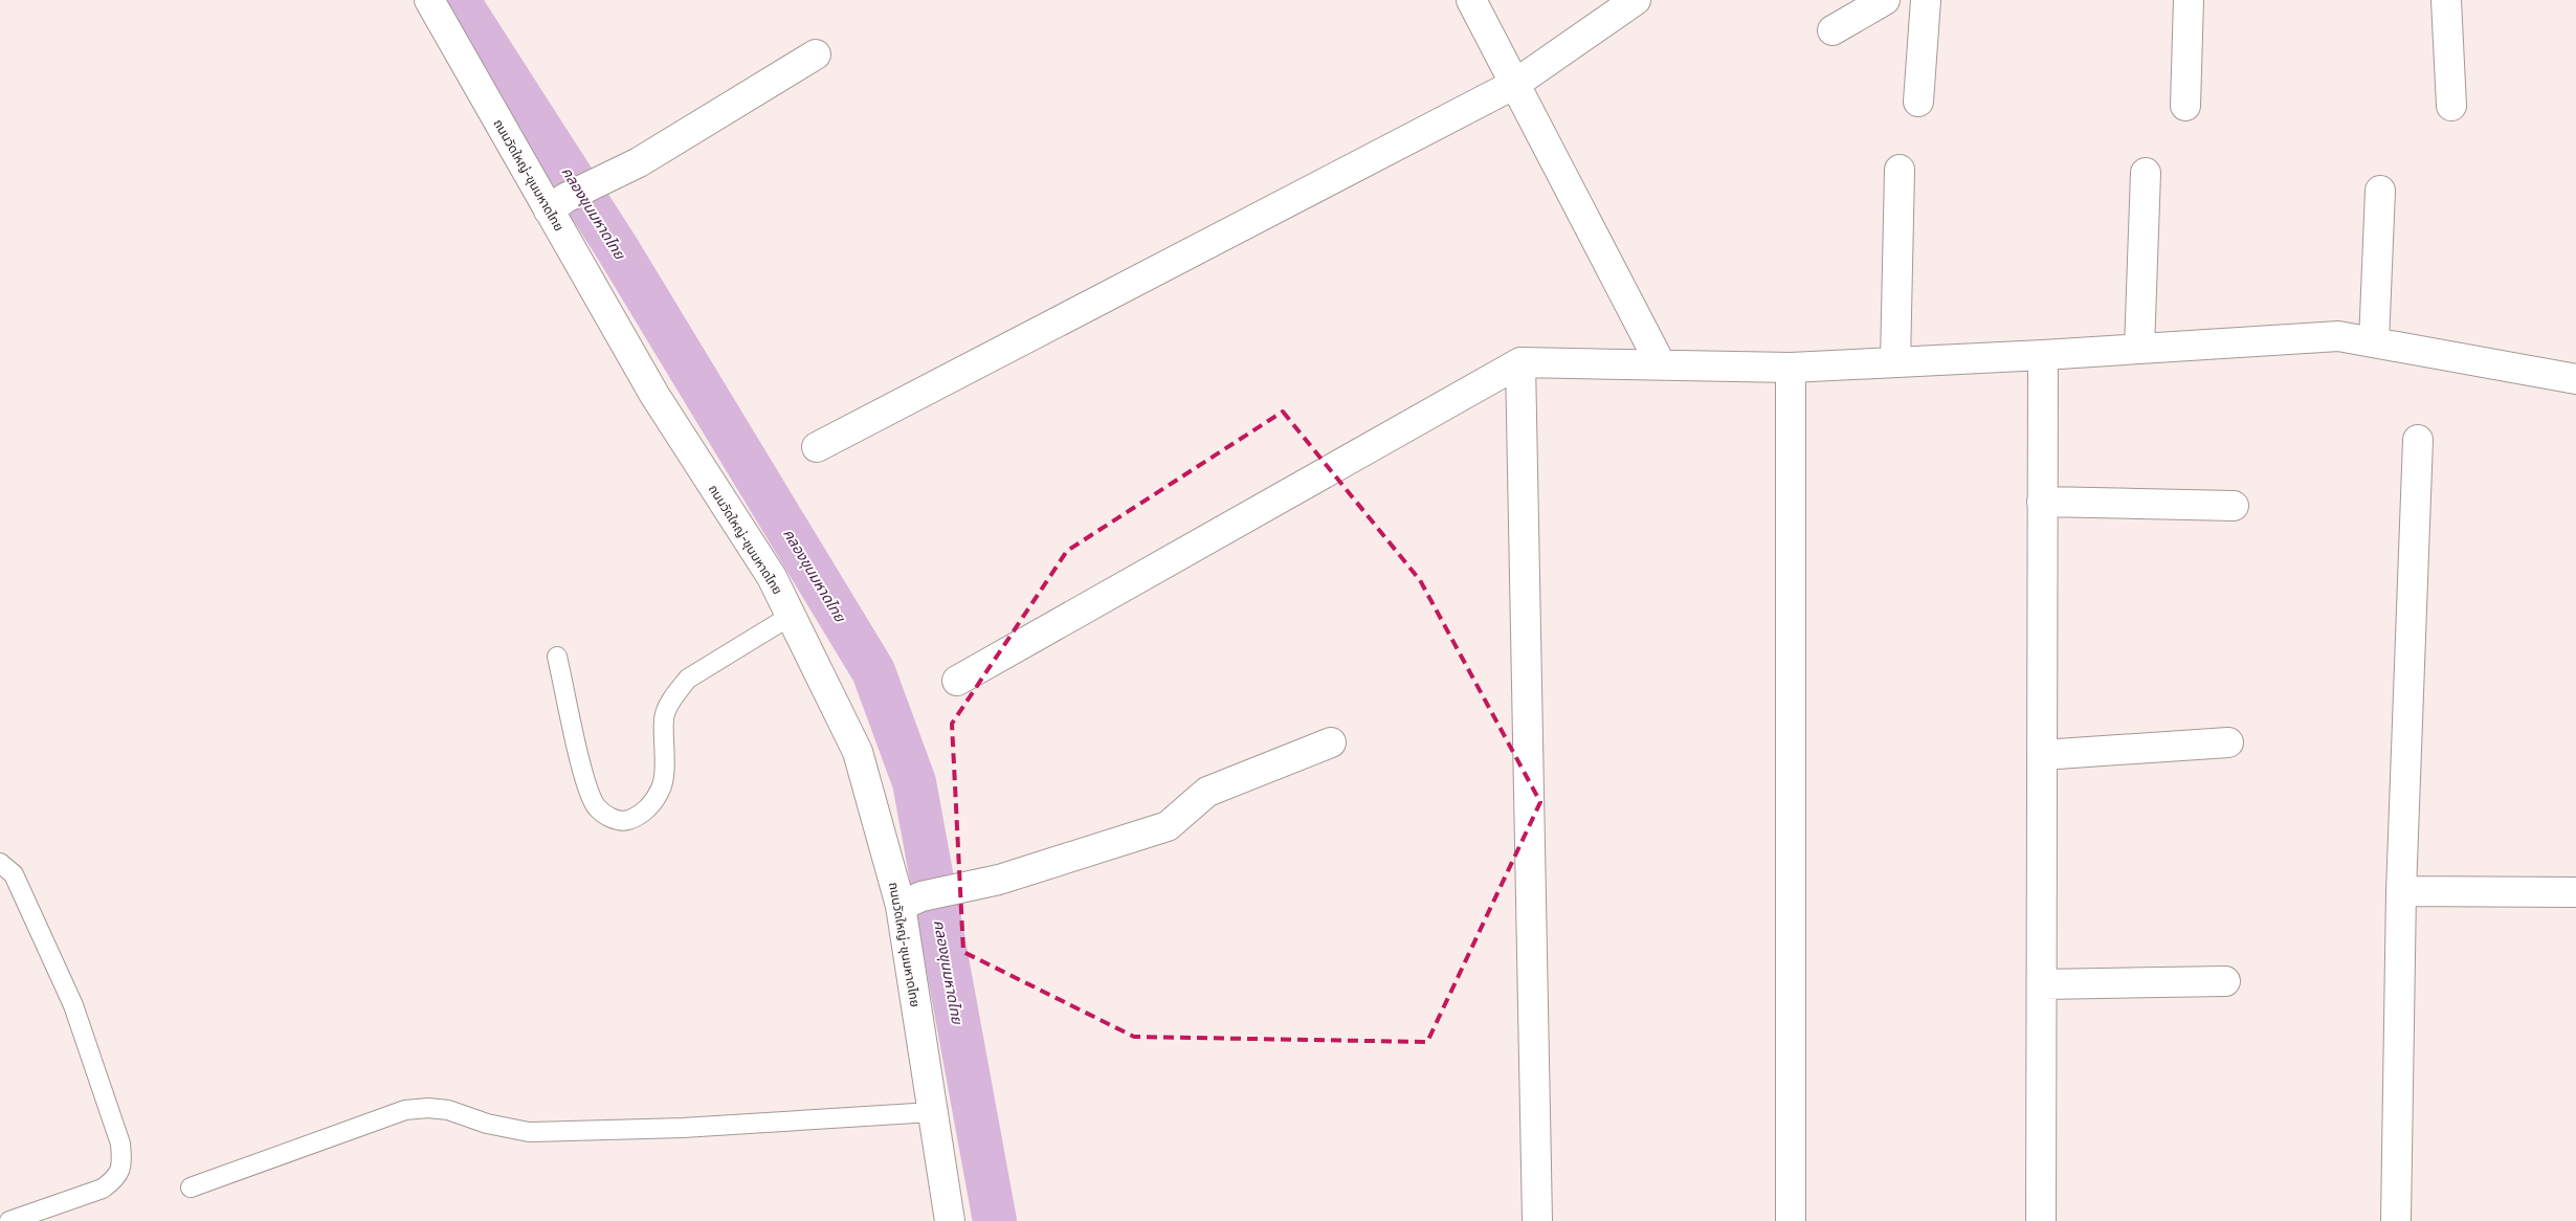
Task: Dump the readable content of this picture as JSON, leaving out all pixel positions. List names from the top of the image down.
{
  "streets": {
    "street": ["ถนนวัดใหญ่-ขุนมหาดไทย"]
  },
  "water": ["คลองขุนมหาดไทย"]
}
